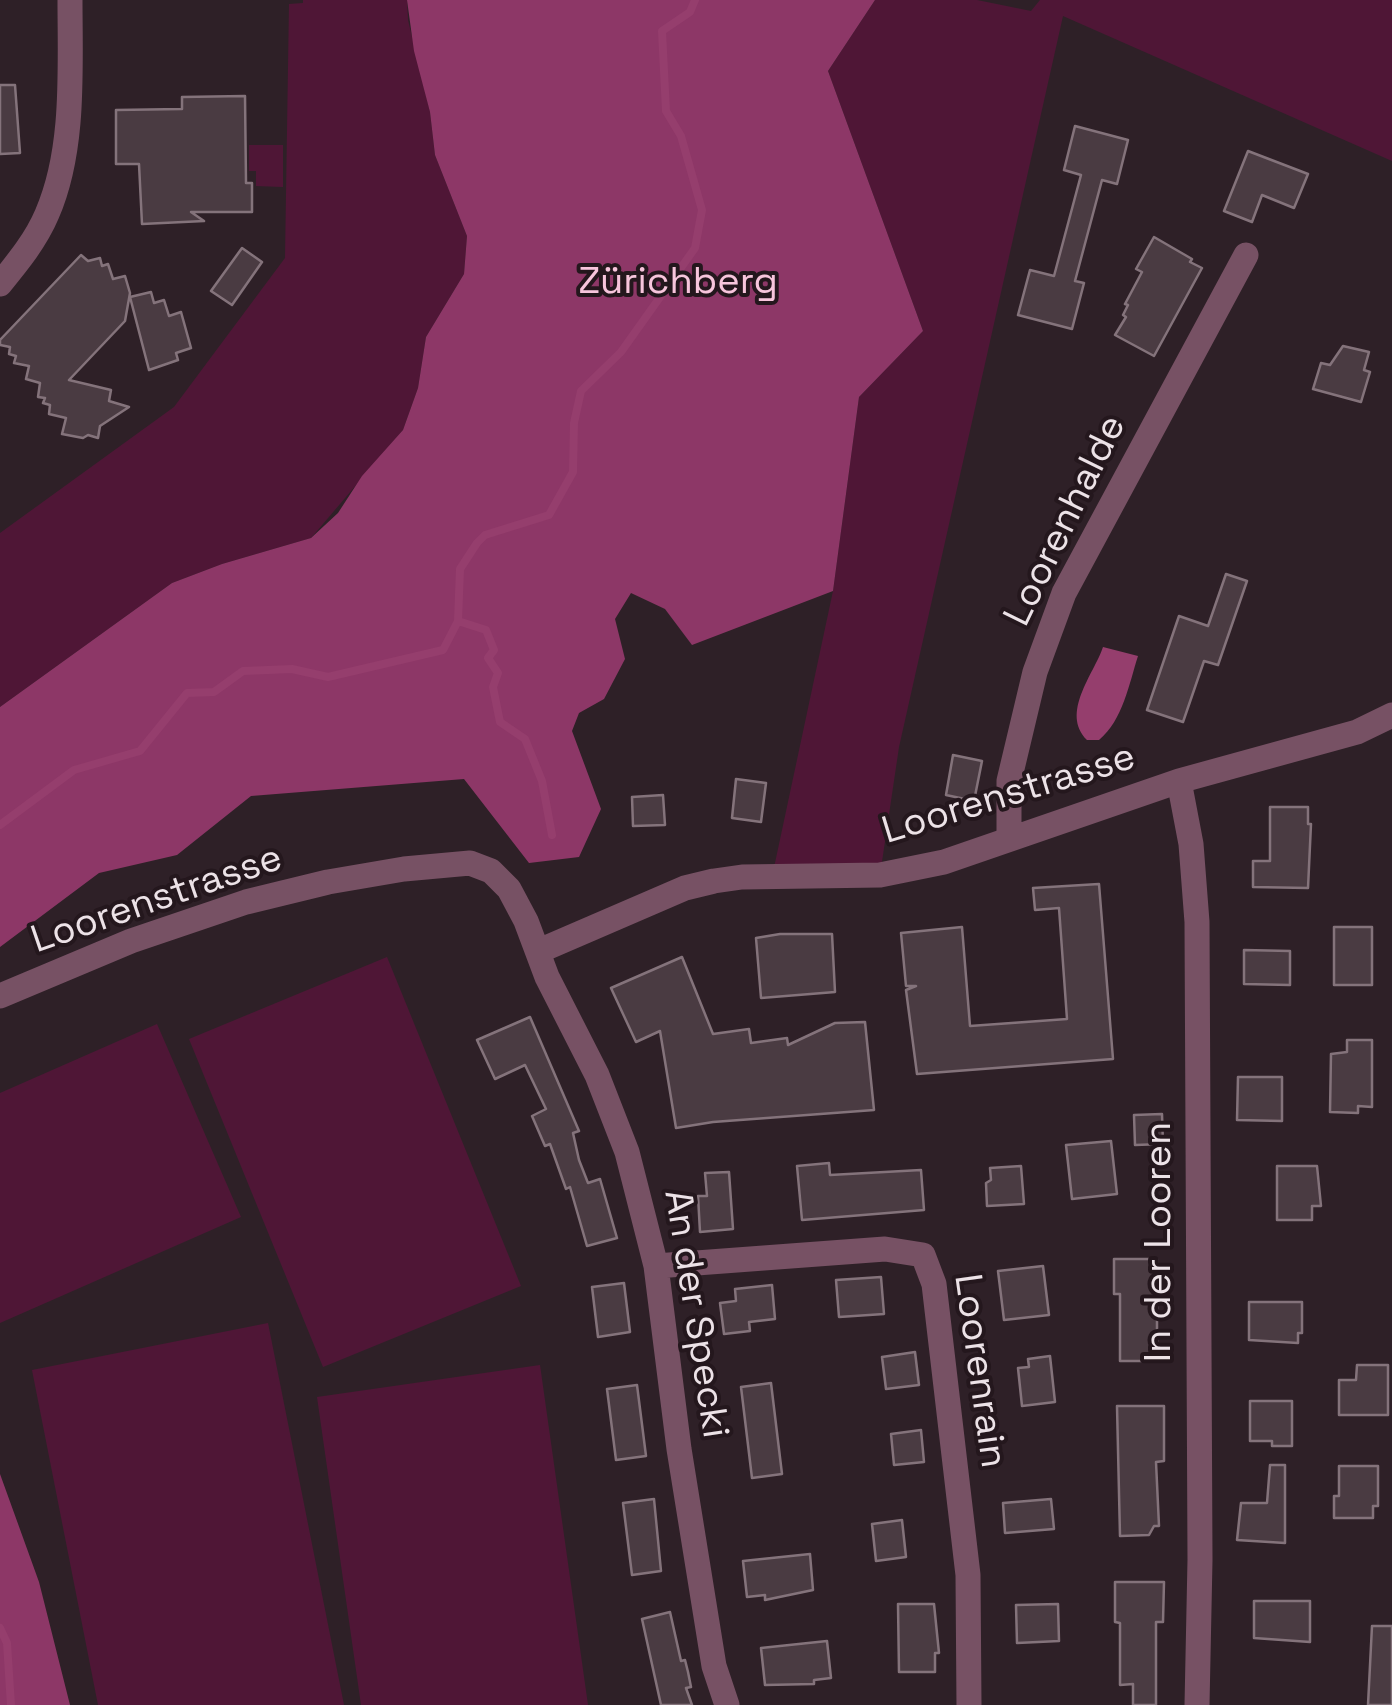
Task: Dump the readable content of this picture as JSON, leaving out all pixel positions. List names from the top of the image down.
{
  "streets": {
    "street": [
      "Loorenhalde",
      "Loorenstrasse",
      "In der Looren",
      "An der Specki",
      "Loorenrain"
    ]
  },
  "crossings": [
    ["Loorenhalde", "Loorenstrasse"],
    ["Loorenstrasse", "In der Looren"],
    ["Loorenstrasse", "An der Specki"],
    ["An der Specki", "Loorenrain"]
  ],
  "parks": ["Zürichberg"]
}
